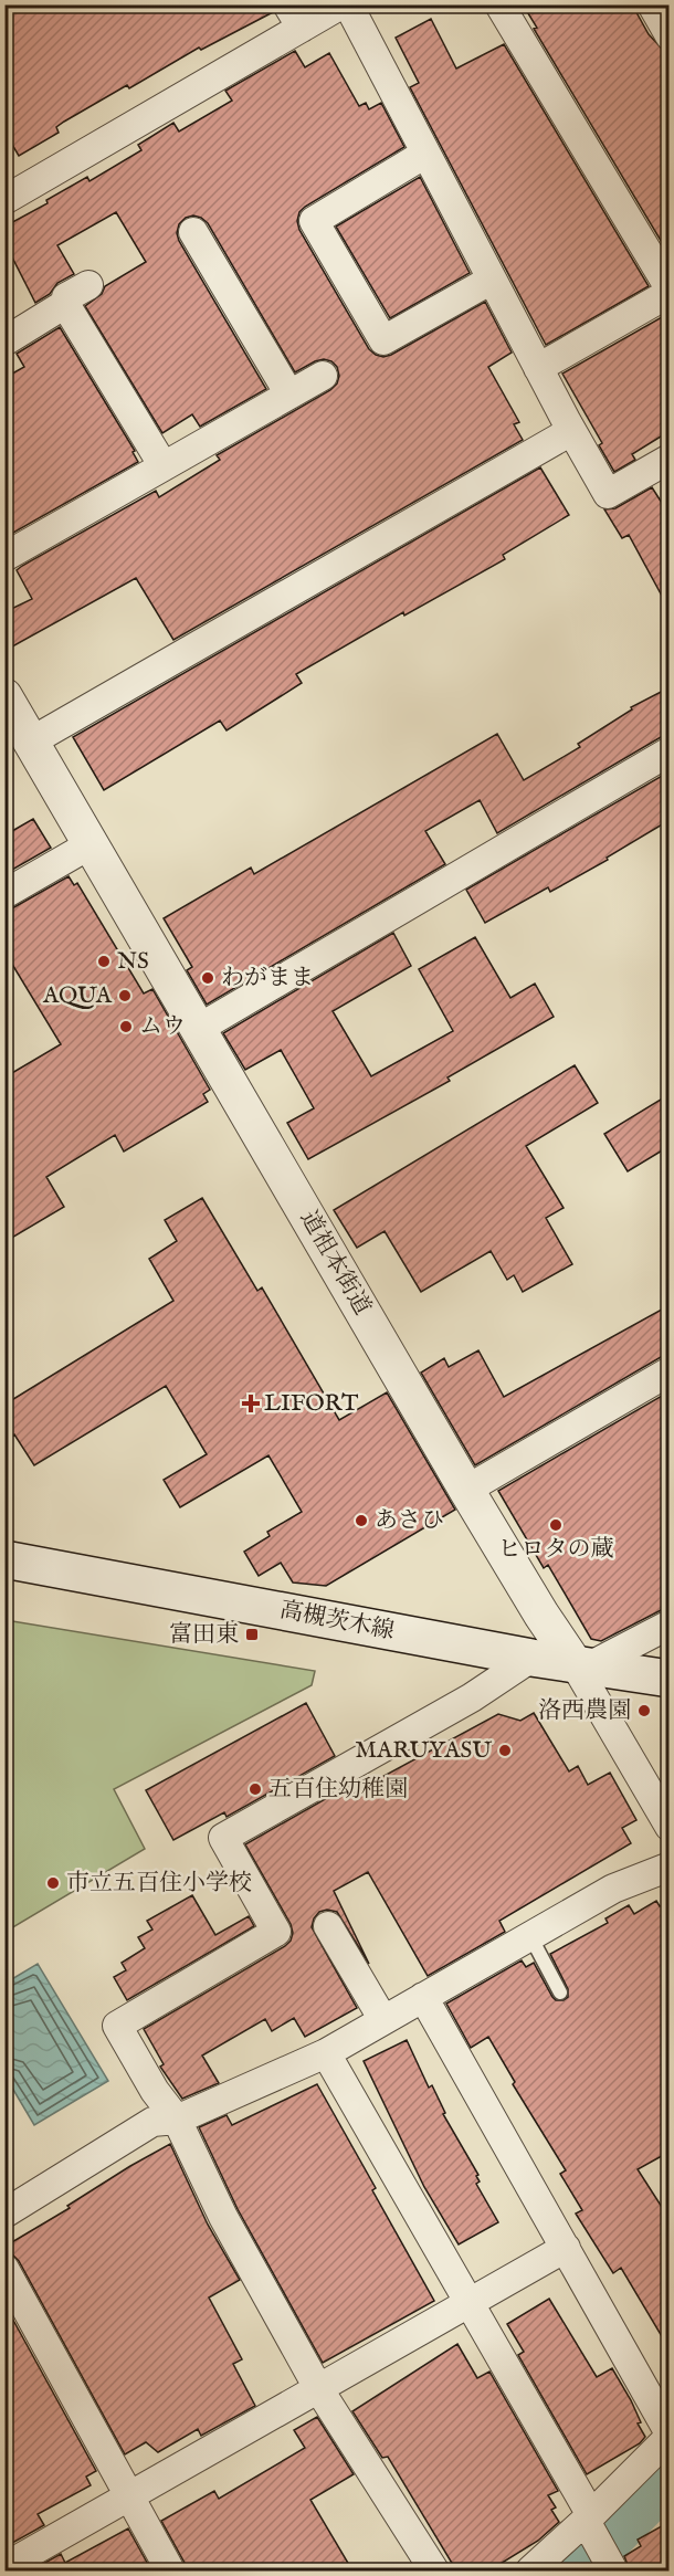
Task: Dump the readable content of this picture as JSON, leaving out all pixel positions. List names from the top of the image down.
{
  "streets": {
    "main road": ["高槻茨木線"],
    "street": ["道祖本街道"]
  },
  "crossings": [
    ["道祖本街道", "高槻茨木線"]
  ],
  "places": {
    "other": [
      "NS",
      "わがまま",
      "AQUA",
      "ムウ",
      "あさひ",
      "ヒロタの蔵",
      "洛西農園",
      "MARUYASU",
      "五百住幼稚園",
      "市立五百住小学校"
    ],
    "health": ["LIFORT"],
    "transit": ["富田東"]
  }
}
